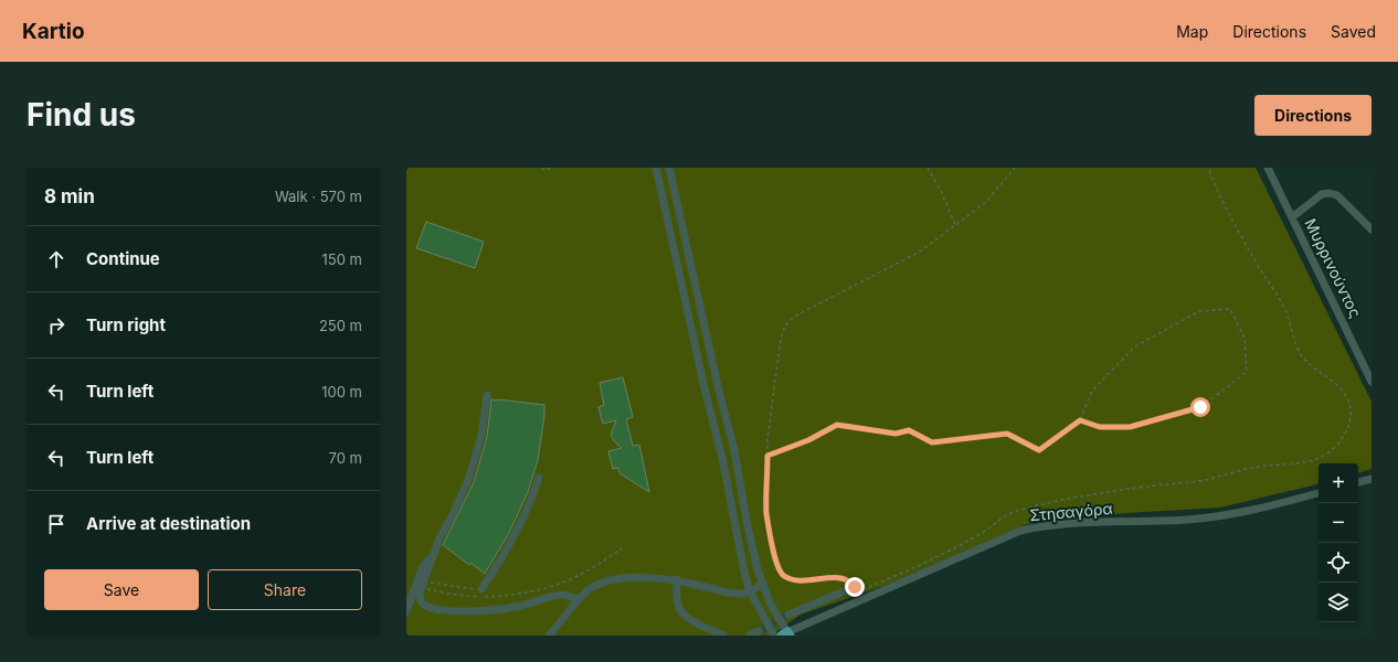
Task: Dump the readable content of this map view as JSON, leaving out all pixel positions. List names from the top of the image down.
{
  "streets": {
    "street": ["Μυρρινούντος", "Στησαγόρα"]
  },
  "page": {
    "header": "Kartio",
    "nav": ["Map", "Directions", "Saved"],
    "buttons": [
      "Directions",
      ["Save", "Share"]
    ],
    "title": "Find us",
    "heading": ["8 min", "Walk · 570 m"],
    "list": [
      ["Continue", "150 m"],
      ["Turn right", "250 m"],
      ["Turn left", "100 m"],
      ["Turn left", "70 m"],
      "Arrive at destination"
    ],
    "map_buttons": ["+", "−"]
  }
}
